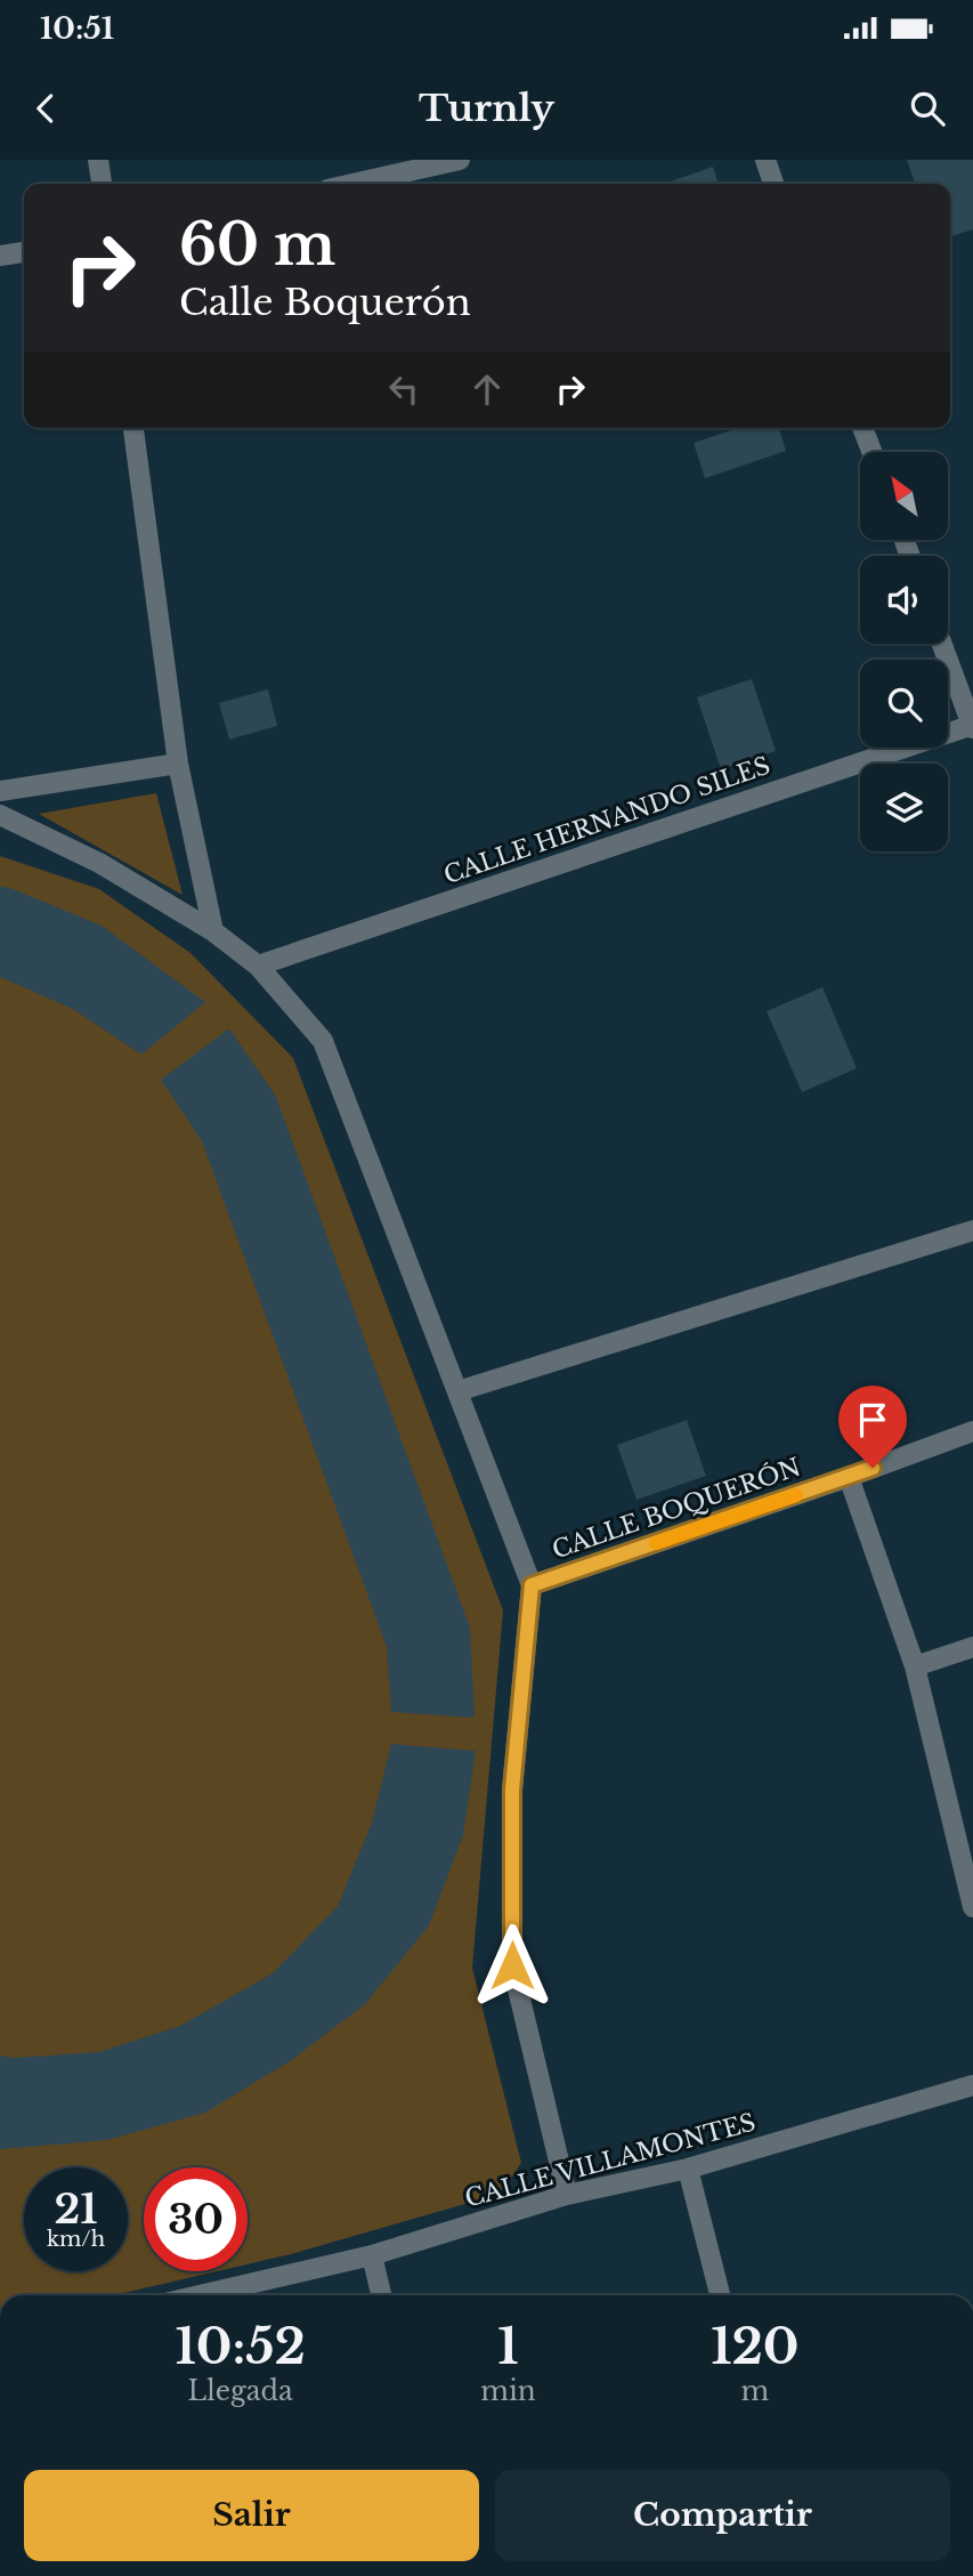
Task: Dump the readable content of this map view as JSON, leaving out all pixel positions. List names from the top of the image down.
{
  "streets": {
    "street": ["CALLE HERNANDO SILES", "CALLE BOQUERÓN", "CALLE VILLAMONTES"]
  },
  "north": "top left",
  "page": {
    "status": "10:51",
    "header": "Turnly",
    "turn": ["60 m", "Calle Boquerón"],
    "speed": "21 km/h",
    "limit": "30",
    "eta": [
      "10:52",
      "Llegada",
      "1",
      "min",
      "120",
      "m"
    ],
    "buttons": ["Salir", "Compartir"]
  }
}
